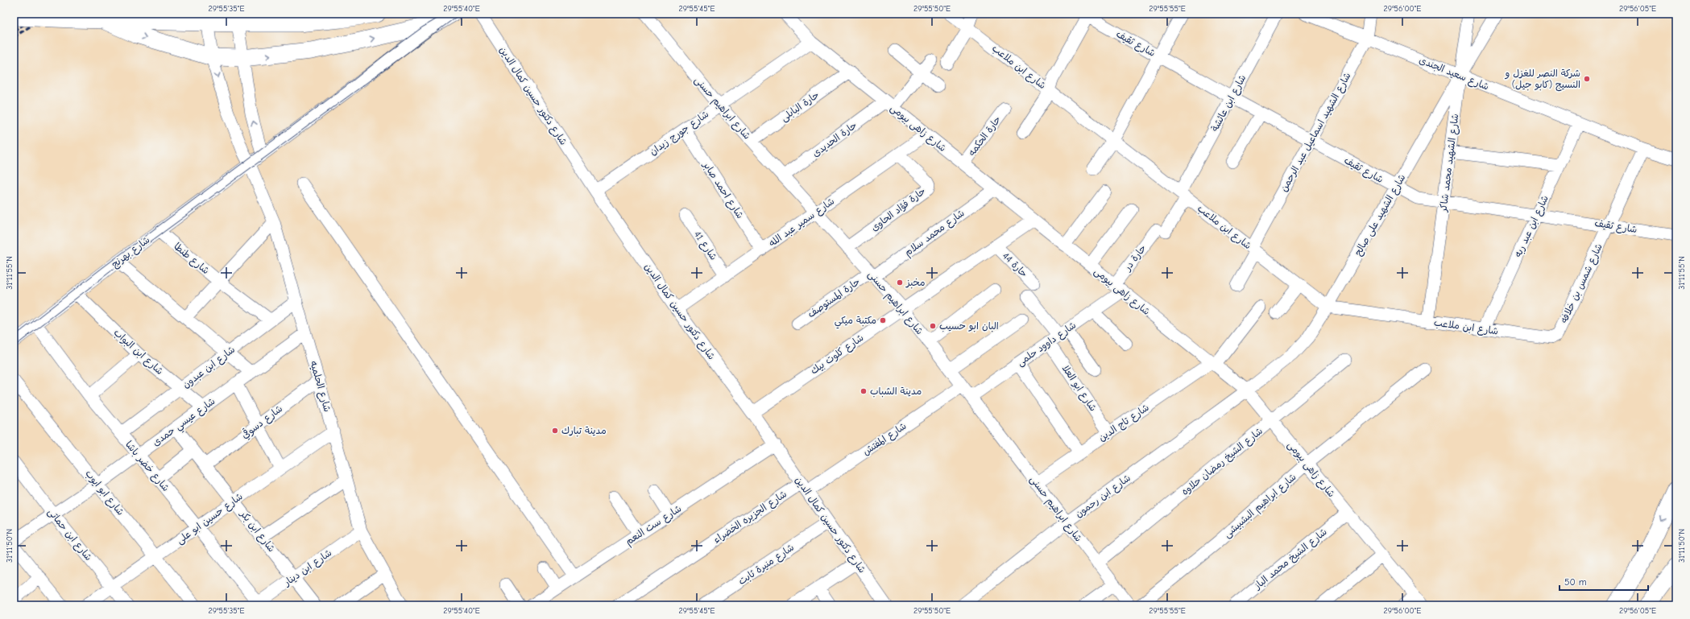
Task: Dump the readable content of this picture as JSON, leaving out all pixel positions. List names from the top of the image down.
{
  "streets": {
    "street": [
      "شارع ثقيف",
      "شارع ابن ملاعب",
      "شارع سعيد الجندى",
      "شارع دكتور حسين كمال الدين",
      "شارع ابن عائشة",
      "حارة البابلى",
      "شارع ابراهيم حسنى",
      "شارع زاهى بيومى",
      "شارع الشهيد اسماعيل عبد الرحمن",
      "شارع جورج زيدان",
      "حارة الحكمه",
      "حارة الحديدى",
      "شارع الشهيد محمد شاكر",
      "شارع احمد صابر",
      "حارة فؤاد الحاوى",
      "شارع الشهيد على صالح",
      "شارع سمير عبد الله",
      "شارع ابن عبد ربه",
      "شارع محمد سلام",
      "شارع 41",
      "شارع بهرنج",
      "حارة در",
      "شارع طنطا",
      "حارة 44",
      "شارع شمس بن خلافه",
      "حارة المستوصف",
      "شارع داوود حلمى",
      "شارع ابن البواب",
      "شارع كلوت بيك",
      "شارع ابن عبدون",
      "شارع الحلميه",
      "شارع ابو العلا",
      "شارع عيسي حمدى",
      "شارع دسوقي",
      "شارع تاج الدين",
      "شارع المفتش",
      "شارع الشيخ رمضان حلاوه",
      "شارع خضر باشا",
      "شارع ابو ايوب",
      "شارع ابن رحمون",
      "شارع ابراهيم البشبيشى",
      "شارع الجزيره الخضراء",
      "شارع حسين ابو على",
      "شارع ست النعم",
      "شارع ابن بكر",
      "شارع ابن حماتى",
      "شارع الشيخ محمد الباز",
      "شارع منيرة ثابت",
      "شارع ابن دينار"
    ]
  },
  "crossings": [
    ["شارع ثقيف", "شارع ابن عائشة"],
    ["شارع ثقيف", "شارع الشهيد اسماعيل عبد الرحمن"],
    ["شارع ثقيف", "شارع الشهيد محمد شاكر"],
    ["شارع ثقيف", "شارع الشهيد على صالح"],
    ["شارع ثقيف", "شارع ابن عبد ربه"],
    ["شارع ثقيف", "شارع شمس بن خلافه"],
    ["شارع ابن ملاعب", "شارع ابن عائشة"],
    ["شارع ابن ملاعب", "شارع الشهيد اسماعيل عبد الرحمن"],
    ["شارع ابن ملاعب", "شارع الشهيد محمد شاكر"],
    ["شارع ابن ملاعب", "شارع الشهيد على صالح"],
    ["شارع ابن ملاعب", "شارع ابن عبد ربه"],
    ["شارع ابن ملاعب", "شارع شمس بن خلافه"],
    ["شارع سعيد الجندى", "شارع الشهيد اسماعيل عبد الرحمن"],
    ["شارع سعيد الجندى", "شارع الشهيد محمد شاكر"],
    ["شارع سعيد الجندى", "شارع الشهيد على صالح"],
    ["شارع سعيد الجندى", "شارع ابن عبد ربه"],
    ["شارع سعيد الجندى", "شارع شمس بن خلافه"],
    ["شارع دكتور حسين كمال الدين", "شارع جورج زيدان"],
    ["شارع دكتور حسين كمال الدين", "شارع سمير عبد الله"],
    ["شارع دكتور حسين كمال الدين", "شارع كلوت بيك"],
    ["شارع دكتور حسين كمال الدين", "شارع المفتش"],
    ["شارع دكتور حسين كمال الدين", "شارع الجزيره الخضراء"],
    ["شارع دكتور حسين كمال الدين", "شارع ست النعم"],
    ["شارع دكتور حسين كمال الدين", "شارع منيرة ثابت"],
    ["شارع ابن عائشة", "حارة در"],
    ["حارة البابلى", "شارع ابراهيم حسنى"],
    ["حارة البابلى", "شارع زاهى بيومى"],
    ["شارع ابراهيم حسنى", "شارع جورج زيدان"],
    ["شارع ابراهيم حسنى", "حارة الحديدى"],
    ["شارع ابراهيم حسنى", "حارة فؤاد الحاوى"],
    ["شارع ابراهيم حسنى", "شارع سمير عبد الله"],
    ["شارع ابراهيم حسنى", "شارع محمد سلام"],
    ["شارع ابراهيم حسنى", "حارة المستوصف"],
    ["شارع ابراهيم حسنى", "شارع داوود حلمى"],
    ["شارع ابراهيم حسنى", "شارع كلوت بيك"],
    ["شارع ابراهيم حسنى", "شارع تاج الدين"],
    ["شارع ابراهيم حسنى", "شارع المفتش"],
    ["شارع ابراهيم حسنى", "شارع الشيخ رمضان حلاوه"],
    ["شارع ابراهيم حسنى", "شارع ابن رحمون"],
    ["شارع زاهى بيومى", "شارع جورج زيدان"],
    ["شارع زاهى بيومى", "حارة الحكمه"],
    ["شارع زاهى بيومى", "حارة الحديدى"],
    ["شارع زاهى بيومى", "شارع الشهيد على صالح"],
    ["شارع زاهى بيومى", "شارع سمير عبد الله"],
    ["شارع زاهى بيومى", "شارع محمد سلام"],
    ["شارع زاهى بيومى", "حارة در"],
    ["شارع زاهى بيومى", "شارع داوود حلمى"],
    ["شارع زاهى بيومى", "شارع كلوت بيك"],
    ["شارع زاهى بيومى", "شارع تاج الدين"],
    ["شارع زاهى بيومى", "شارع الشيخ رمضان حلاوه"],
    ["شارع زاهى بيومى", "شارع ابن رحمون"],
    ["شارع زاهى بيومى", "شارع ابراهيم البشبيشى"],
    ["شارع زاهى بيومى", "شارع الشيخ محمد الباز"],
    ["شارع جورج زيدان", "شارع احمد صابر"],
    ["شارع الشهيد محمد شاكر", "شارع الشهيد على صالح"],
    ["شارع احمد صابر", "شارع سمير عبد الله"],
    ["حارة فؤاد الحاوى", "شارع سمير عبد الله"],
    ["شارع الشهيد على صالح", "شارع ابن رحمون"],
    ["شارع سمير عبد الله", "شارع 41"],
    ["شارع محمد سلام", "حارة المستوصف"],
    ["شارع بهرنج", "شارع طنطا"],
    ["شارع بهرنج", "شارع ابن البواب"],
    ["شارع بهرنج", "شارع الحلميه"],
    ["شارع بهرنج", "شارع خضر باشا"],
    ["حارة در", "شارع داوود حلمى"],
    ["شارع طنطا", "شارع ابن عبدون"],
    ["حارة 44", "شارع كلوت بيك"],
    ["شارع داوود حلمى", "شارع ابو العلا"],
    ["شارع ابن البواب", "شارع ابن عبدون"],
    ["شارع ابن البواب", "شارع عيسي حمدى"],
    ["شارع ابن عبدون", "شارع الحلميه"],
    ["شارع ابن عبدون", "شارع خضر باشا"],
    ["شارع الحلميه", "شارع عيسي حمدى"],
    ["شارع الحلميه", "شارع دسوقي"],
    ["شارع الحلميه", "شارع حسين ابو على"],
    ["شارع الحلميه", "شارع ابن دينار"],
    ["شارع ابو العلا", "شارع تاج الدين"],
    ["شارع عيسي حمدى", "شارع خضر باشا"],
    ["شارع عيسي حمدى", "شارع ابو ايوب"],
    ["شارع عيسي حمدى", "شارع ابن بكر"],
    ["شارع عيسي حمدى", "شارع ابن حماتى"],
    ["شارع دسوقي", "شارع ابن بكر"],
    ["شارع المفتش", "شارع الجزيره الخضراء"],
    ["شارع خضر باشا", "شارع حسين ابو على"],
    ["شارع خضر باشا", "شارع ابن دينار"],
    ["شارع ابو ايوب", "شارع حسين ابو على"],
    ["شارع حسين ابو على", "شارع ابن بكر"],
    ["شارع حسين ابو على", "شارع ابن حماتى"],
    ["شارع ابن بكر", "شارع ابن دينار"]
  ],
  "places": [
    "شركة النصر للغزل و النسيج (كابو جيل)",
    "مخبز",
    "مكتبة ميكي",
    "البان ابو حسيب",
    "مدينة الشباب",
    "مدينة تبارك"
  ],
  "scale_bar": "50 m",
  "coordinates": [
    "29°55'35\"E",
    "29°55'40\"E",
    "29°55'45\"E",
    "29°55'50\"E",
    "29°55'55\"E",
    "29°56'00\"E",
    "29°56'05\"E",
    "31°11'55\"N",
    "31°11'50\"N"
  ]
}
